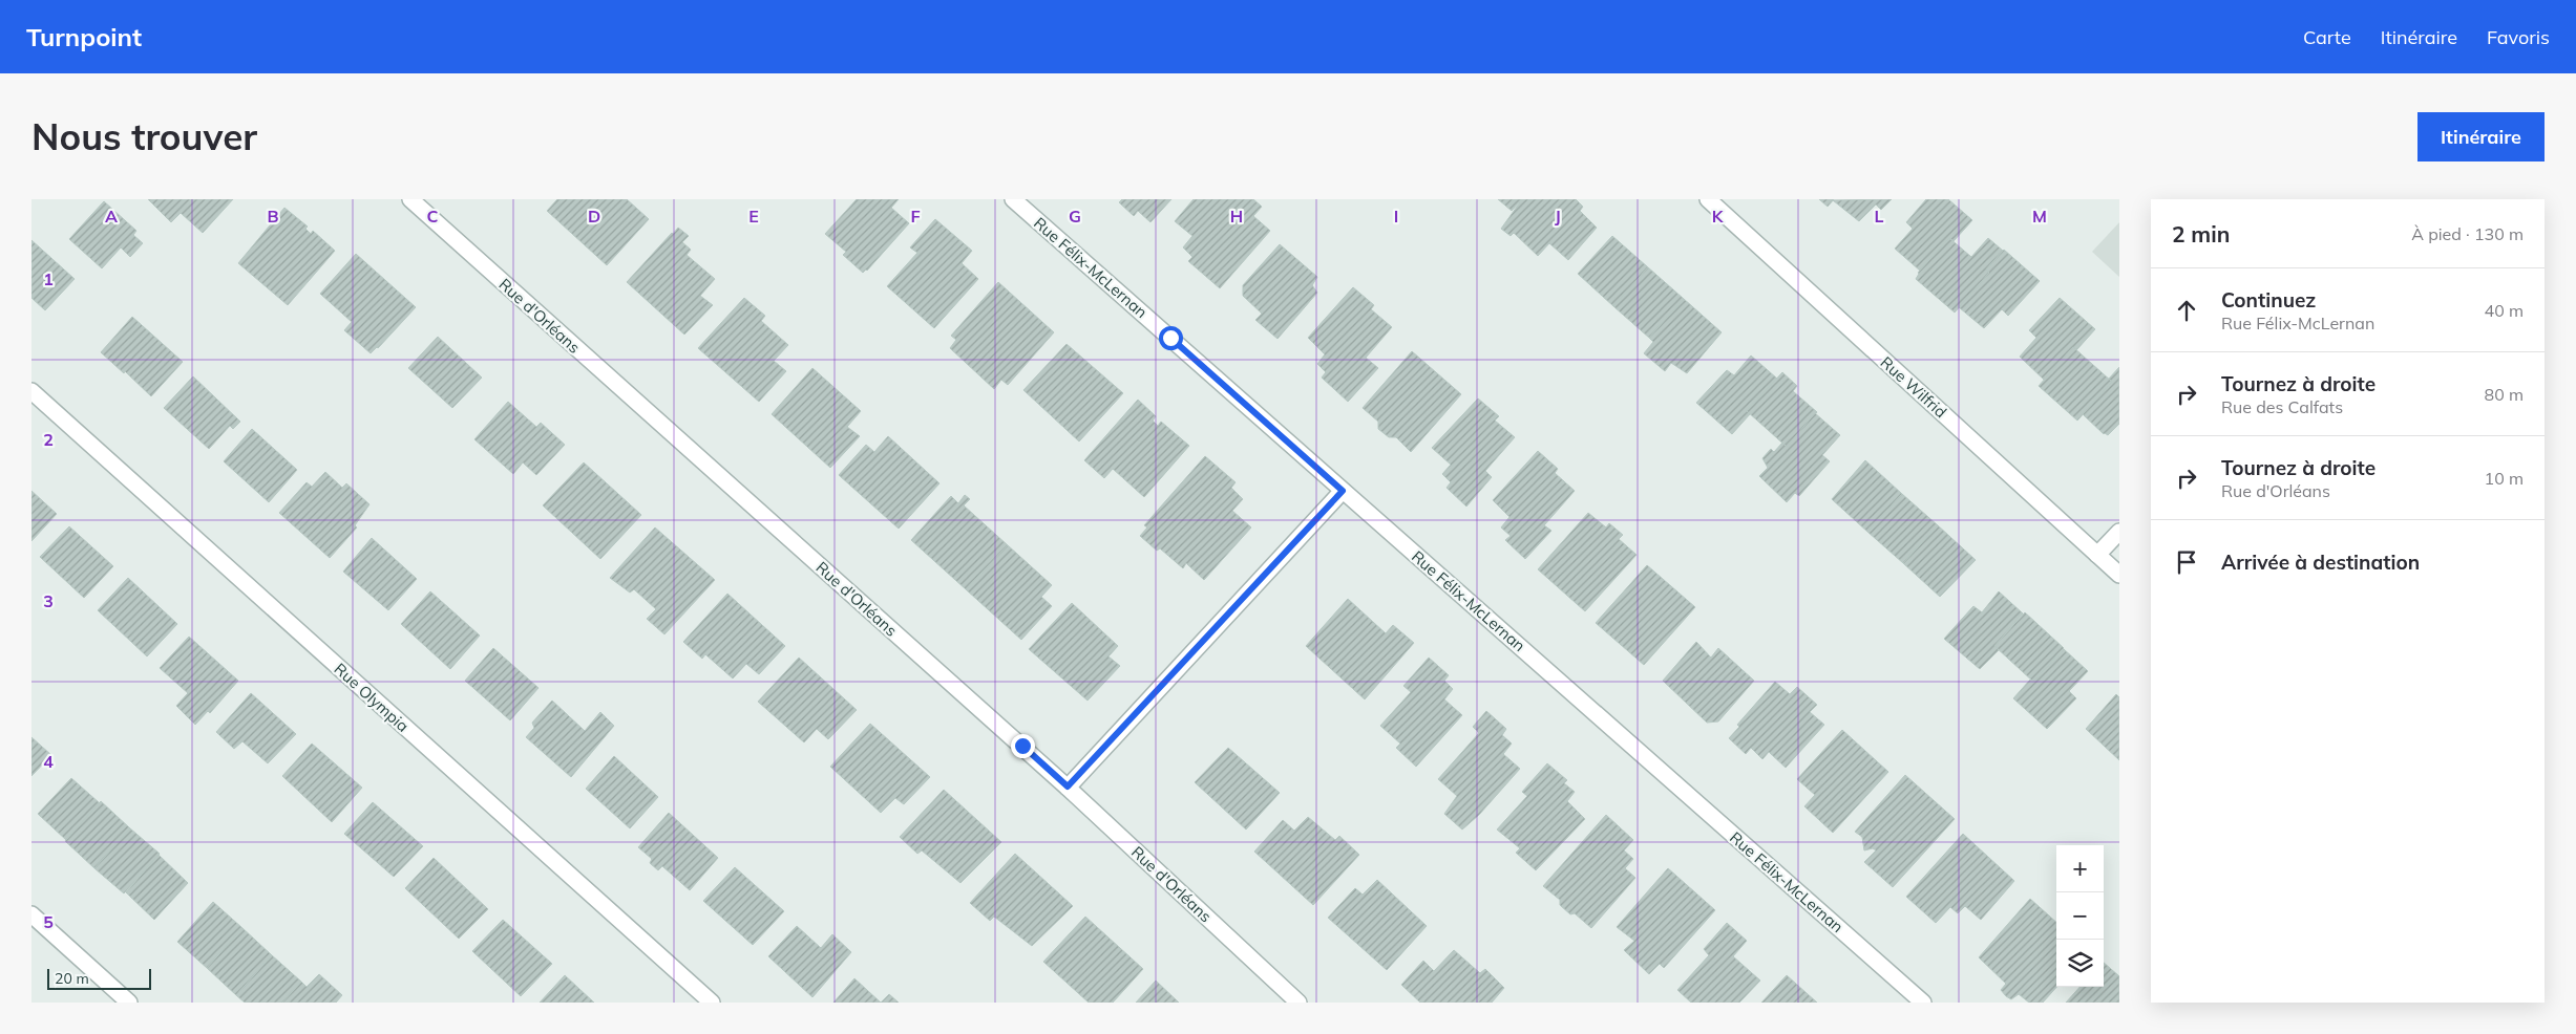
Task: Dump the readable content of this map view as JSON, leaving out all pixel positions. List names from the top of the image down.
{
  "streets": {
    "street": [
      "Rue Félix-McLernan",
      "Rue d'Orléans",
      "Rue Wilfrid",
      "Rue Olympia"
    ]
  },
  "scale_bar": "20 m",
  "page": {
    "header": "Turnpoint",
    "nav": ["Carte", "Itinéraire", "Favoris"],
    "buttons": "Itinéraire",
    "title": "Nous trouver",
    "heading": ["2 min", "À pied · 130 m"],
    "list": [
      ["Continuez", "Rue Félix-McLernan", "40 m"],
      ["Tournez à droite", "Rue des Calfats", "80 m"],
      ["Tournez à droite", "Rue d'Orléans", "10 m"],
      "Arrivée à destination"
    ],
    "map_buttons": ["+", "−"],
    "scale": "20 m"
  },
  "grid": {
    "columns": [
      "A",
      "B",
      "C",
      "D",
      "E",
      "F",
      "G",
      "H",
      "I",
      "J",
      "K",
      "L",
      "M"
    ],
    "rows": [
      "1",
      "2",
      "3",
      "4",
      "5"
    ]
  }
}
